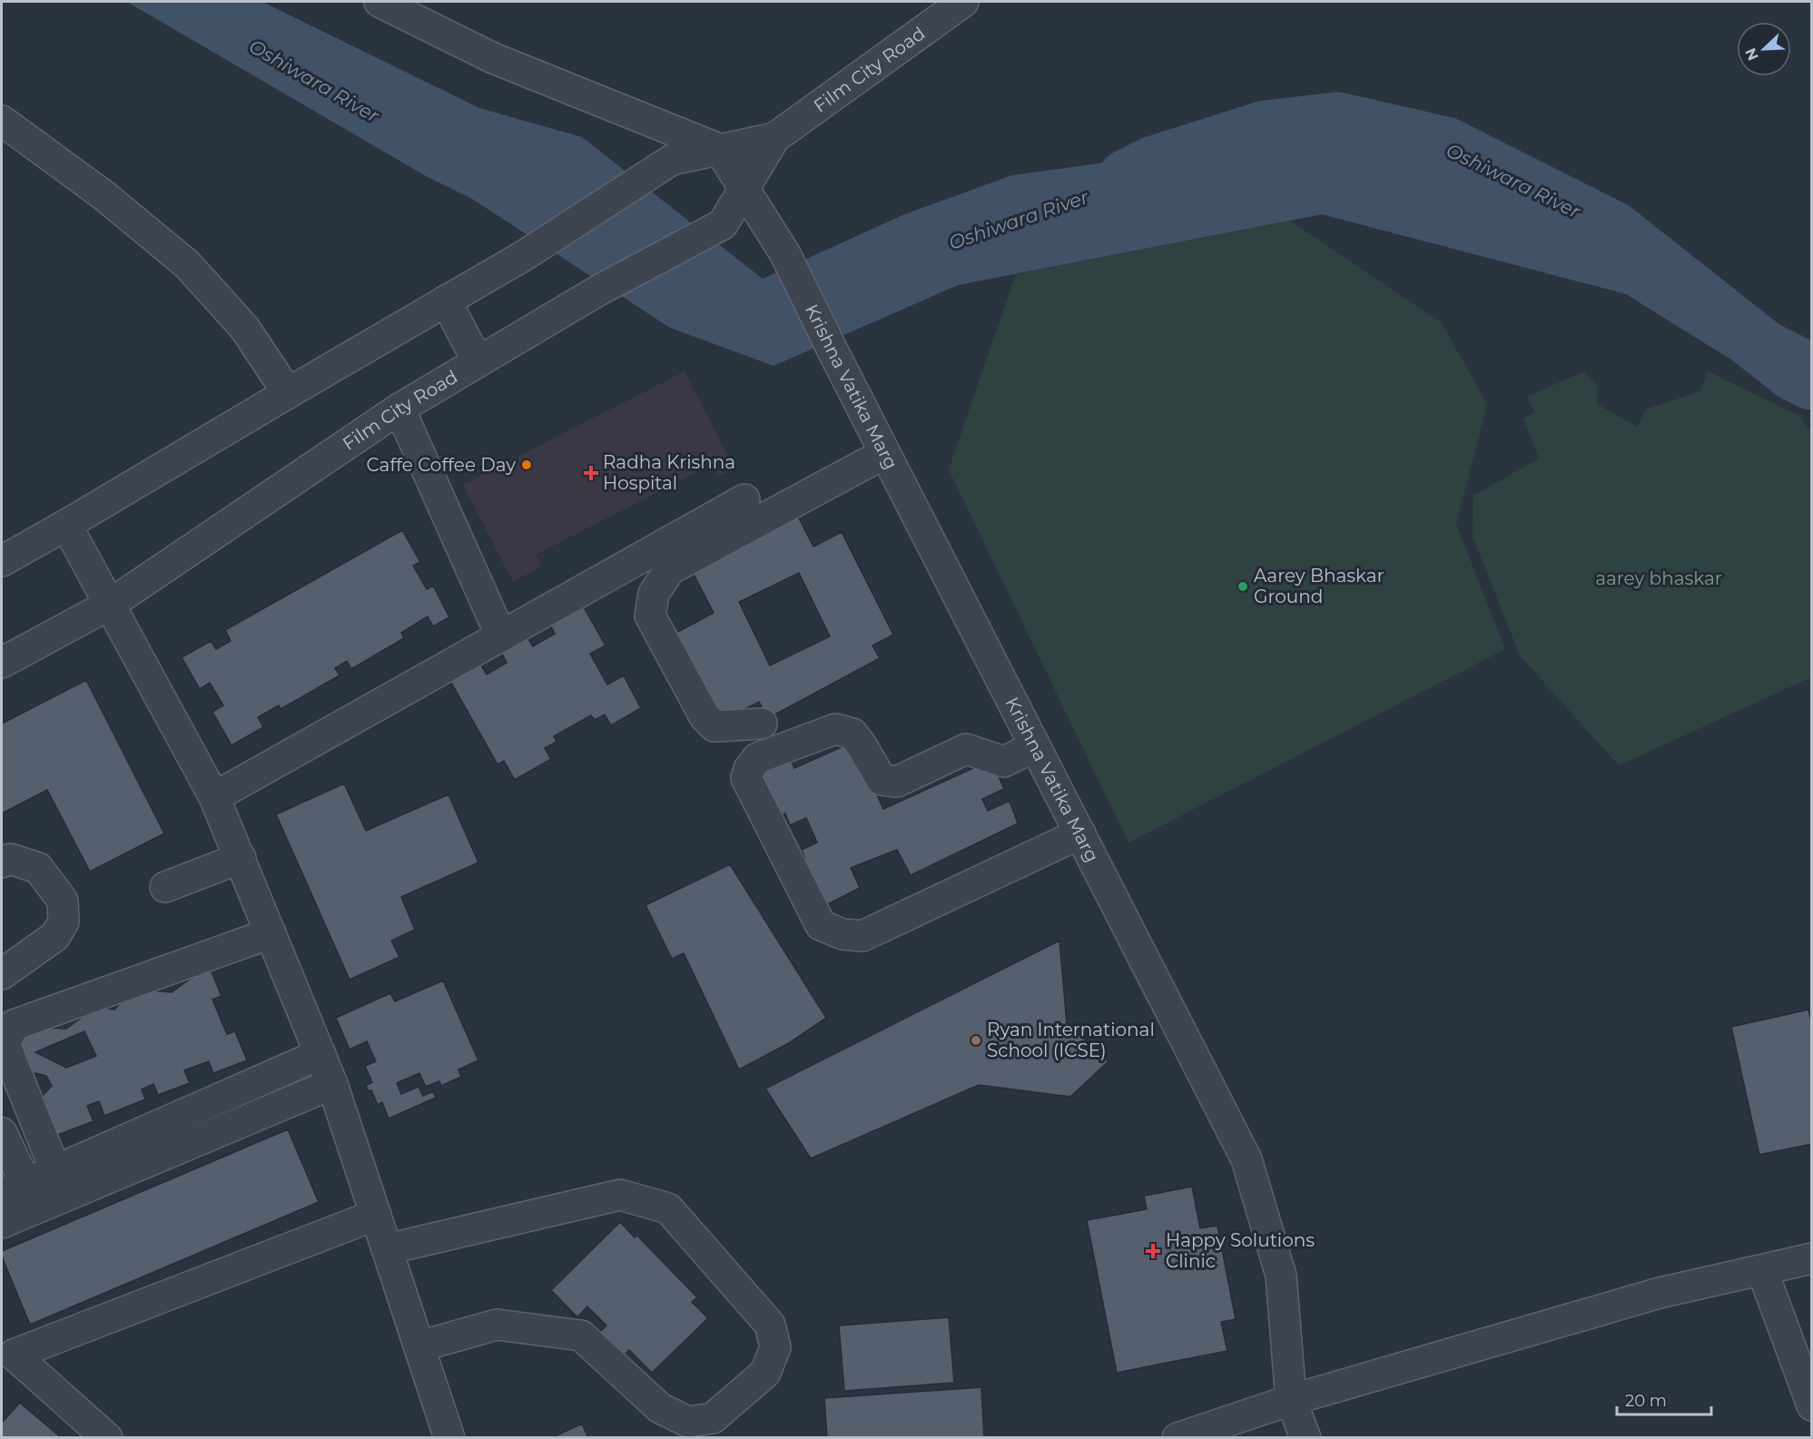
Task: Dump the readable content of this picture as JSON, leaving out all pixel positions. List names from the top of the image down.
{
  "streets": {
    "street": ["Film City Road", "Krishna Vatika Marg"]
  },
  "crossings": [
    ["Film City Road", "Krishna Vatika Marg"]
  ],
  "water": ["Oshiwara River"],
  "parks": ["aarey bhaskar"],
  "places": {
    "other": ["Caffe Coffee Day", "Aarey Bhaskar Ground", "Ryan International School (ICSE)"],
    "health": ["Radha Krishna Hospital", "Happy Solutions Clinic"]
  },
  "scale_bar": "20 m",
  "north": "bottom left"
}
